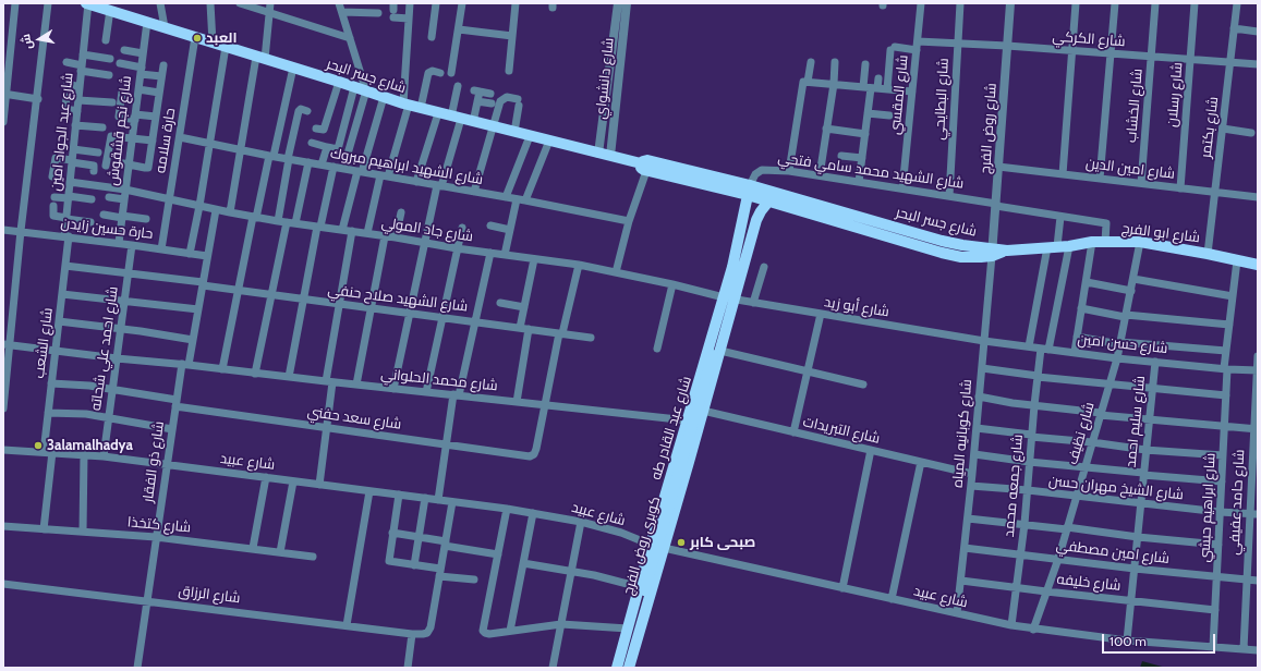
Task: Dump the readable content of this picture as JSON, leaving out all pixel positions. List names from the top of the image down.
{
  "streets": {
    "main road": [
      "شارع جسر البحر",
      "شارع ابو الفرج",
      "شارع عبد القادر طه",
      "كوبرى روض الفرج"
    ],
    "street": [
      "شارع الكركي",
      "شارع دانشواي",
      "شارع المقسي",
      "شارع رسلان",
      "شارع البطايحي",
      "شارع الخشاب",
      "شارع بكتمر",
      "شارع روض الفرج",
      "شارع نجم قشقوش",
      "شارع عبد الجواد امين",
      "حارة سلامه",
      "شارع الشهيد ابراهيم مبروك",
      "شارع امين الدين",
      "شارع الشهيد محمد سامي فتحي",
      "حارة حسين زايدن",
      "شارع جاد المولي",
      "شارع الشهيد صلاح حنفي",
      "شارع أبو زيد",
      "شارع الشعب",
      "شارع حسن امين",
      "شارع احمد علي شحاته",
      "شارع محمد الحلواني",
      "شارع سعد حفني",
      "شارع سليم احمد",
      "شارع التبريدات",
      "شارع كوبانيه المياه",
      "شارع نظيف",
      "شارع ذو الفقار",
      "شارع عبيد",
      "شارع جمعه محمد",
      "شارع الشيخ مهران حسن",
      "شارع حامد عفيفي",
      "شارع ابراهيم حبشي",
      "شارع كتخذا",
      "شارع امين مصطفي",
      "شارع خليفه",
      "شارع الرزاق"
    ]
  },
  "crossings": [
    ["شارع الكركي", "شارع المقسي"],
    ["شارع الكركي", "شارع رسلان"],
    ["شارع الكركي", "شارع البطايحي"],
    ["شارع الكركي", "شارع الخشاب"],
    ["شارع الكركي", "شارع بكتمر"],
    ["شارع الكركي", "شارع روض الفرج"],
    ["شارع جسر البحر", "شارع دانشواي"],
    ["شارع جسر البحر", "شارع روض الفرج"],
    ["شارع جسر البحر", "شارع نجم قشقوش"],
    ["شارع جسر البحر", "شارع عبد الجواد امين"],
    ["شارع جسر البحر", "حارة سلامه"],
    ["شارع جسر البحر", "شارع الشهيد محمد سامي فتحي"],
    ["شارع جسر البحر", "شارع ابو الفرج"],
    ["شارع جسر البحر", "شارع عبد القادر طه"],
    ["شارع جسر البحر", "شارع كوبانيه المياه"],
    ["شارع المقسي", "شارع الشهيد محمد سامي فتحي"],
    ["شارع رسلان", "شارع امين الدين"],
    ["شارع البطايحي", "شارع الشهيد محمد سامي فتحي"],
    ["شارع الخشاب", "شارع امين الدين"],
    ["شارع بكتمر", "شارع امين الدين"],
    ["شارع بكتمر", "شارع ابو الفرج"],
    ["شارع روض الفرج", "شارع امين الدين"],
    ["شارع روض الفرج", "شارع الشهيد محمد سامي فتحي"],
    ["شارع روض الفرج", "شارع كوبانيه المياه"],
    ["شارع نجم قشقوش", "حارة حسين زايدن"],
    ["شارع نجم قشقوش", "شارع جاد المولي"],
    ["شارع عبد الجواد امين", "حارة حسين زايدن"],
    ["شارع عبد الجواد امين", "شارع جاد المولي"],
    ["شارع عبد الجواد امين", "شارع الشعب"],
    ["حارة سلامه", "شارع الشهيد ابراهيم مبروك"],
    ["حارة سلامه", "حارة حسين زايدن"],
    ["حارة سلامه", "شارع جاد المولي"],
    ["شارع الشهيد محمد سامي فتحي", "شارع ابو الفرج"],
    ["شارع الشهيد محمد سامي فتحي", "شارع عبد القادر طه"],
    ["حارة حسين زايدن", "شارع الشعب"],
    ["حارة حسين زايدن", "شارع احمد علي شحاته"],
    ["حارة حسين زايدن", "شارع ذو الفقار"],
    ["شارع جاد المولي", "شارع أبو زيد"],
    ["شارع جاد المولي", "شارع عبد القادر طه"],
    ["شارع جاد المولي", "شارع ذو الفقار"],
    ["شارع ابو الفرج", "شارع نظيف"],
    ["شارع ابو الفرج", "شارع جمعه محمد"],
    ["شارع ابو الفرج", "شارع ابراهيم حبشي"],
    ["شارع الشهيد صلاح حنفي", "شارع الشعب"],
    ["شارع الشهيد صلاح حنفي", "شارع احمد علي شحاته"],
    ["شارع الشهيد صلاح حنفي", "شارع ذو الفقار"],
    ["شارع أبو زيد", "شارع حسن امين"],
    ["شارع أبو زيد", "شارع عبد القادر طه"],
    ["شارع أبو زيد", "شارع كوبانيه المياه"],
    ["شارع الشعب", "شارع محمد الحلواني"],
    ["شارع الشعب", "شارع سعد حفني"],
    ["شارع الشعب", "شارع عبيد"],
    ["شارع الشعب", "شارع كتخذا"],
    ["شارع حسن امين", "شارع سليم احمد"],
    ["شارع حسن امين", "شارع كوبانيه المياه"],
    ["شارع حسن امين", "شارع نظيف"],
    ["شارع حسن امين", "شارع جمعه محمد"],
    ["شارع حسن امين", "شارع حامد عفيفي"],
    ["شارع حسن امين", "شارع ابراهيم حبشي"],
    ["شارع احمد علي شحاته", "شارع محمد الحلواني"],
    ["شارع احمد علي شحاته", "شارع سعد حفني"],
    ["شارع احمد علي شحاته", "شارع عبيد"],
    ["شارع محمد الحلواني", "شارع سعد حفني"],
    ["شارع محمد الحلواني", "شارع عبد القادر طه"],
    ["شارع محمد الحلواني", "شارع ذو الفقار"],
    ["شارع سعد حفني", "شارع ذو الفقار"],
    ["شارع سليم احمد", "شارع عبيد"],
    ["شارع سليم احمد", "شارع الشيخ مهران حسن"],
    ["شارع سليم احمد", "شارع امين مصطفي"],
    ["شارع سليم احمد", "شارع خليفه"],
    ["شارع عبد القادر طه", "شارع التبريدات"],
    ["شارع عبد القادر طه", "شارع عبيد"],
    ["شارع عبد القادر طه", "كوبرى روض الفرج"],
    ["شارع التبريدات", "شارع كوبانيه المياه"],
    ["شارع كوبانيه المياه", "شارع عبيد"],
    ["شارع كوبانيه المياه", "شارع الشيخ مهران حسن"],
    ["شارع كوبانيه المياه", "شارع امين مصطفي"],
    ["شارع كوبانيه المياه", "شارع خليفه"],
    ["شارع نظيف", "شارع عبيد"],
    ["شارع نظيف", "شارع الشيخ مهران حسن"],
    ["شارع نظيف", "شارع امين مصطفي"],
    ["شارع نظيف", "شارع خليفه"],
    ["شارع ذو الفقار", "شارع عبيد"],
    ["شارع ذو الفقار", "شارع كتخذا"],
    ["شارع ذو الفقار", "شارع الرزاق"],
    ["شارع عبيد", "شارع جمعه محمد"],
    ["شارع عبيد", "شارع حامد عفيفي"],
    ["شارع عبيد", "شارع ابراهيم حبشي"],
    ["شارع جمعه محمد", "شارع الشيخ مهران حسن"],
    ["شارع جمعه محمد", "شارع امين مصطفي"],
    ["شارع جمعه محمد", "شارع خليفه"],
    ["شارع الشيخ مهران حسن", "شارع حامد عفيفي"],
    ["شارع الشيخ مهران حسن", "شارع ابراهيم حبشي"],
    ["شارع حامد عفيفي", "شارع امين مصطفي"],
    ["شارع ابراهيم حبشي", "شارع امين مصطفي"],
    ["شارع ابراهيم حبشي", "شارع خليفه"]
  ],
  "places": ["العبد", "3alamalhadya", "صبحى كابر"],
  "scale_bar": "100 m",
  "north": "left"
}
